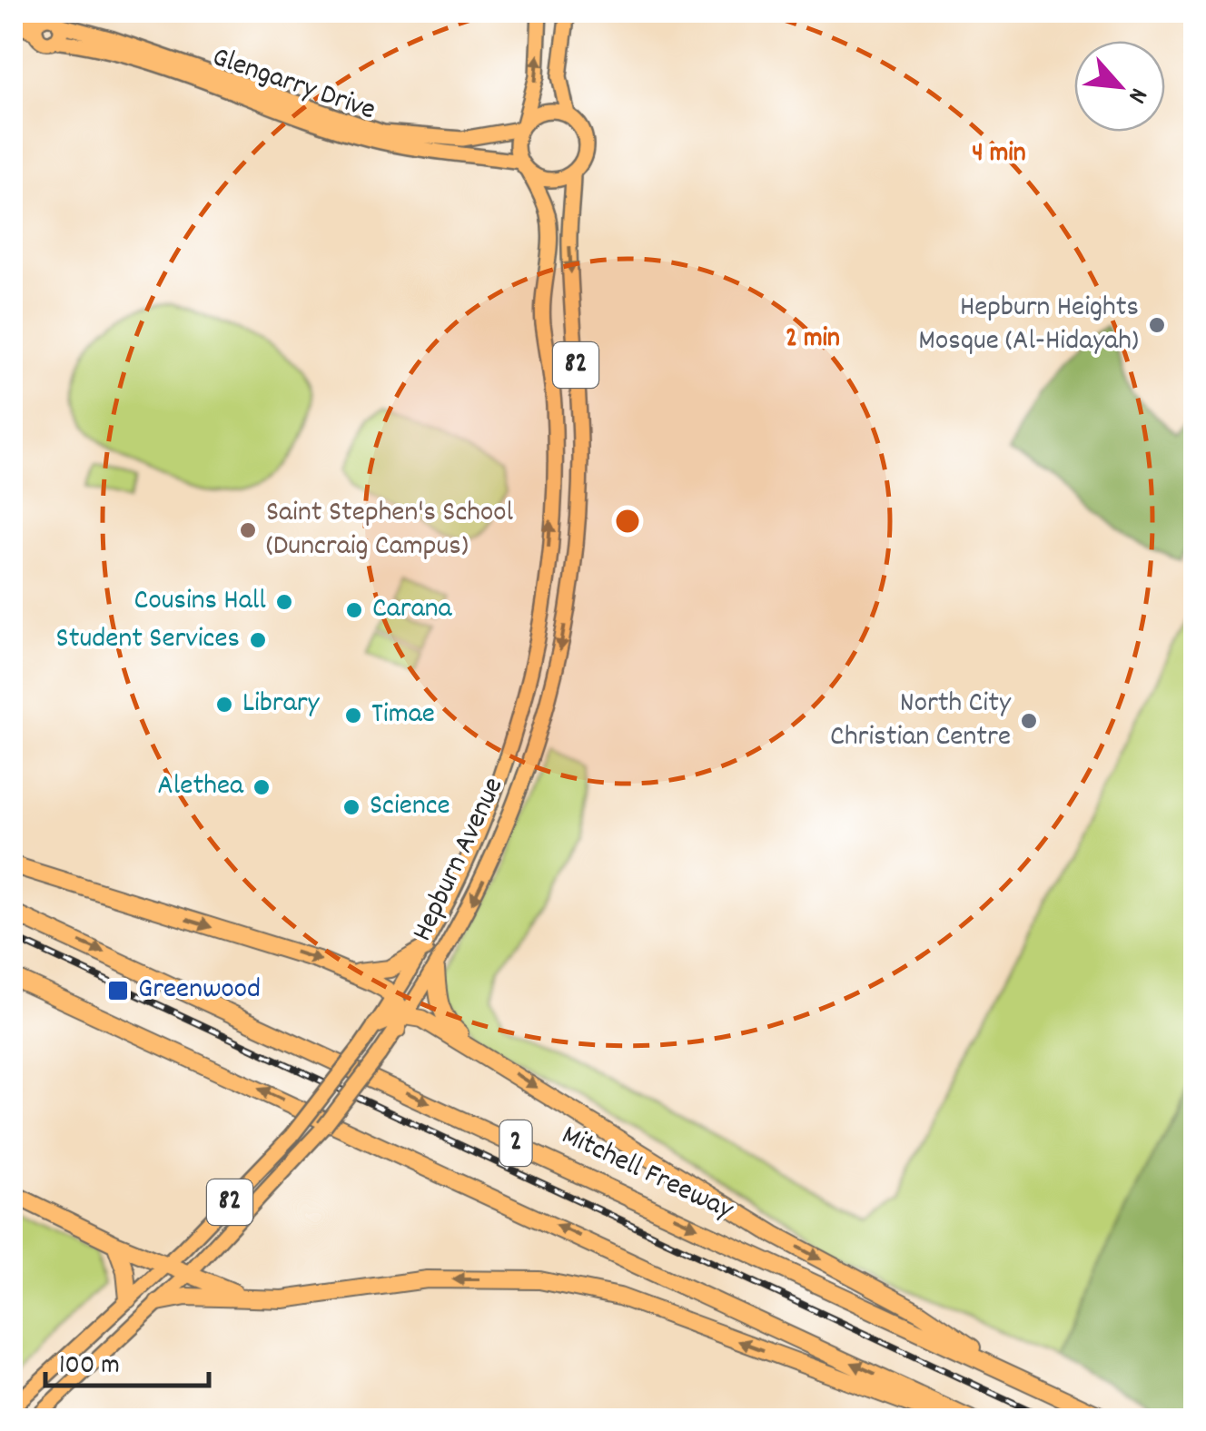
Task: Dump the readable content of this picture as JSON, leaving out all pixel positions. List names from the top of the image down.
{
  "streets": {
    "highway": ["2", "Mitchell Freeway"],
    "main road": ["Glengarry Drive", "82", "Hepburn Avenue"]
  },
  "crossings": [
    ["Glengarry Drive", "82"],
    ["Glengarry Drive", "Hepburn Avenue"],
    ["82", "Hepburn Avenue"]
  ],
  "places": {
    "other": [
      "Hepburn Heights Mosque (Al-Hidayah)",
      "Saint Stephen's School (Duncraig Campus)",
      "Cousins Hall",
      "Carana",
      "Student Services",
      "Library",
      "Timae",
      "North City Christian Centre",
      "Alethea",
      "Science"
    ],
    "transit": ["Greenwood"]
  },
  "scale_bar": "100 m",
  "north": "bottom right",
  "rings": ["4 min", "2 min"]
}
